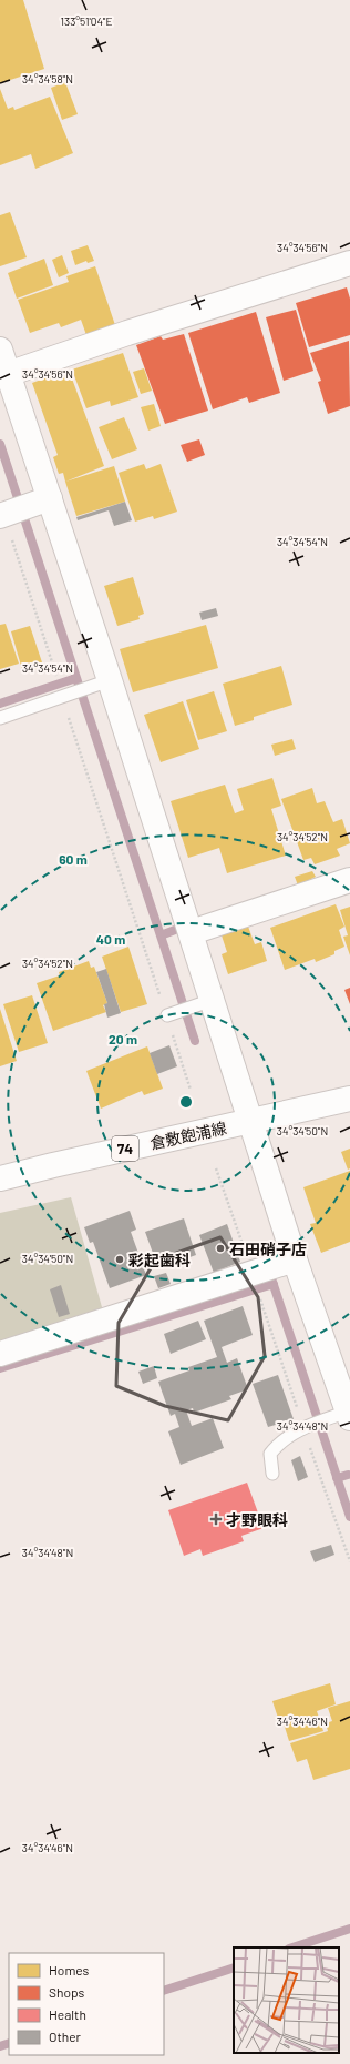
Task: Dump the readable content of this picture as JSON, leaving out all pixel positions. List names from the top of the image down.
{
  "streets": {
    "street": ["倉敷飽浦線", "74"]
  },
  "places": {
    "other": ["石田硝子店", "彩起歯科"],
    "health": ["才野眼科"]
  },
  "legend": [
    "Homes",
    "Shops",
    "Health",
    "Other"
  ],
  "coordinates": [
    "133°51'04\"E",
    "34°34'58\"N",
    "34°34'56\"N",
    "34°34'54\"N",
    "34°34'52\"N",
    "34°34'50\"N",
    "34°34'48\"N",
    "34°34'46\"N"
  ],
  "rings": ["60 m", "40 m", "20 m"]
}
